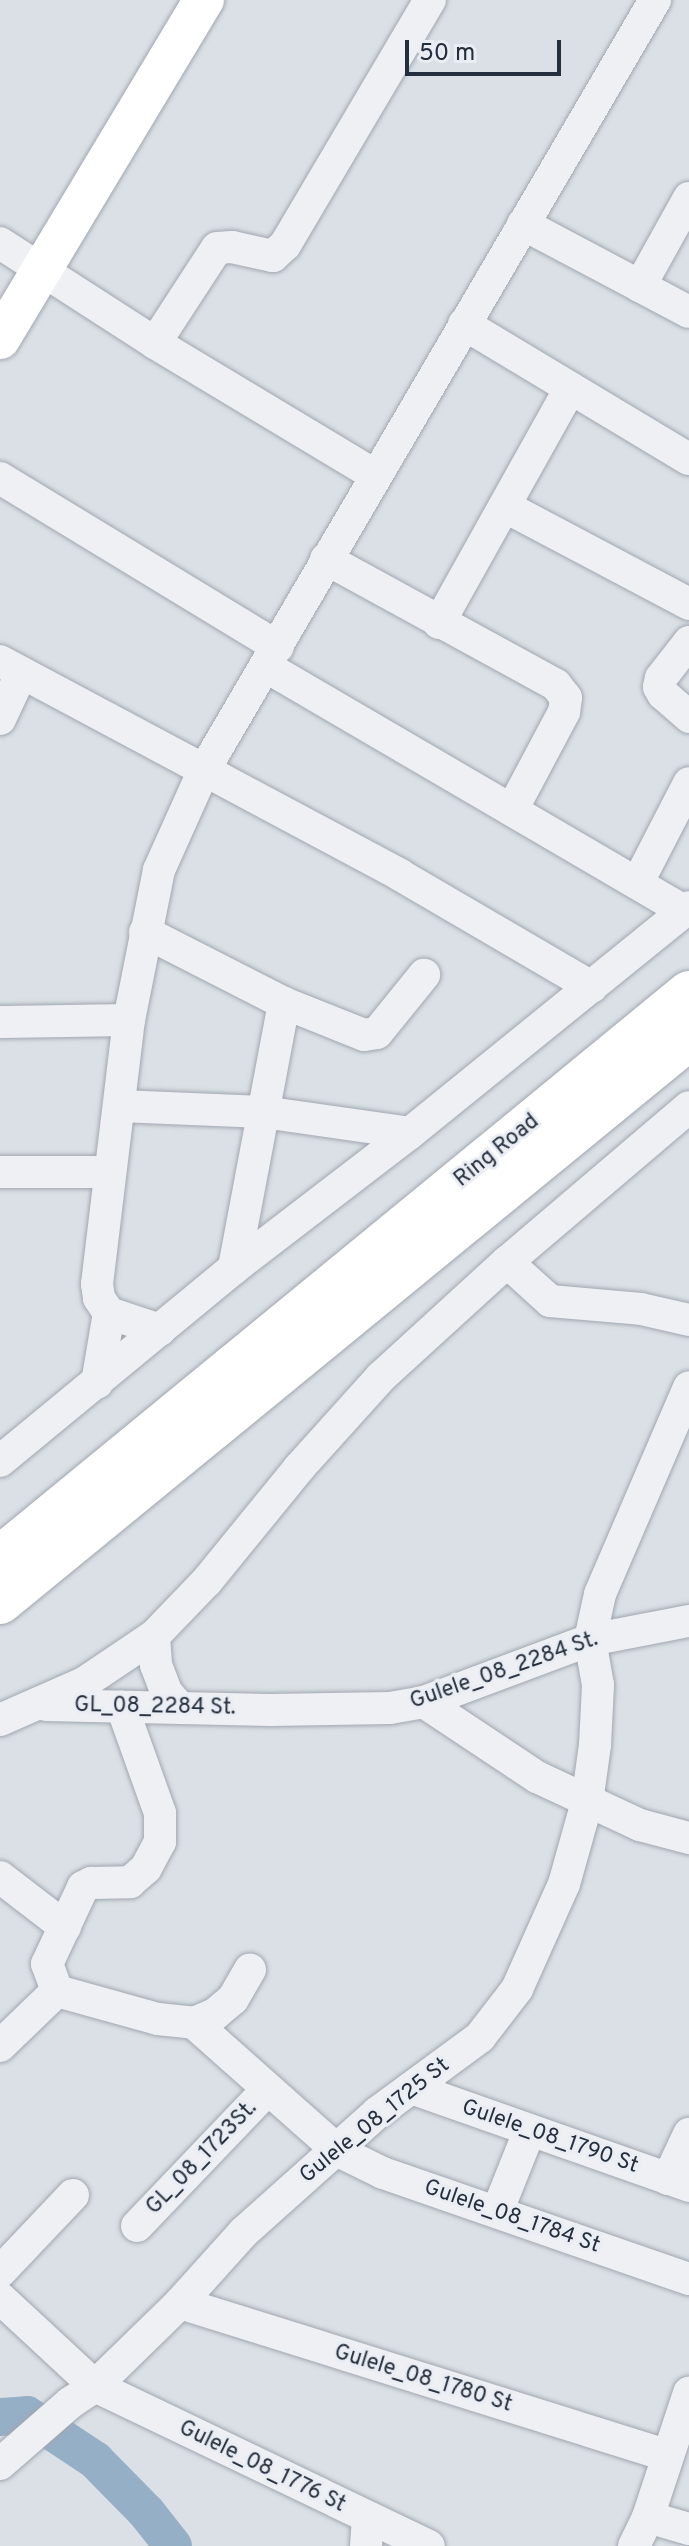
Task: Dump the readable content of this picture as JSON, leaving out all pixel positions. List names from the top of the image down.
{
  "streets": {
    "highway": ["Ring Road"],
    "street": [
      "Gulele_08_2284 St.",
      "GL_08_2284 St.",
      "Gulele_08_1725 St",
      "Gulele_08_1790 St",
      "GL_08_1723St.",
      "Gulele_08_1784 St",
      "Gulele_08_1780 St",
      "Gulele_08_1776 St"
    ]
  },
  "crossings": [
    ["Gulele_08_2284 St.", "GL_08_2284 St."],
    ["Gulele_08_2284 St.", "Gulele_08_1725 St"],
    ["Gulele_08_1725 St", "Gulele_08_1790 St"],
    ["Gulele_08_1725 St", "Gulele_08_1784 St"],
    ["Gulele_08_1725 St", "Gulele_08_1780 St"],
    ["Gulele_08_1725 St", "Gulele_08_1776 St"],
    ["GL_08_1723St.", "Gulele_08_1784 St"]
  ],
  "scale_bar": "50 m"
}
